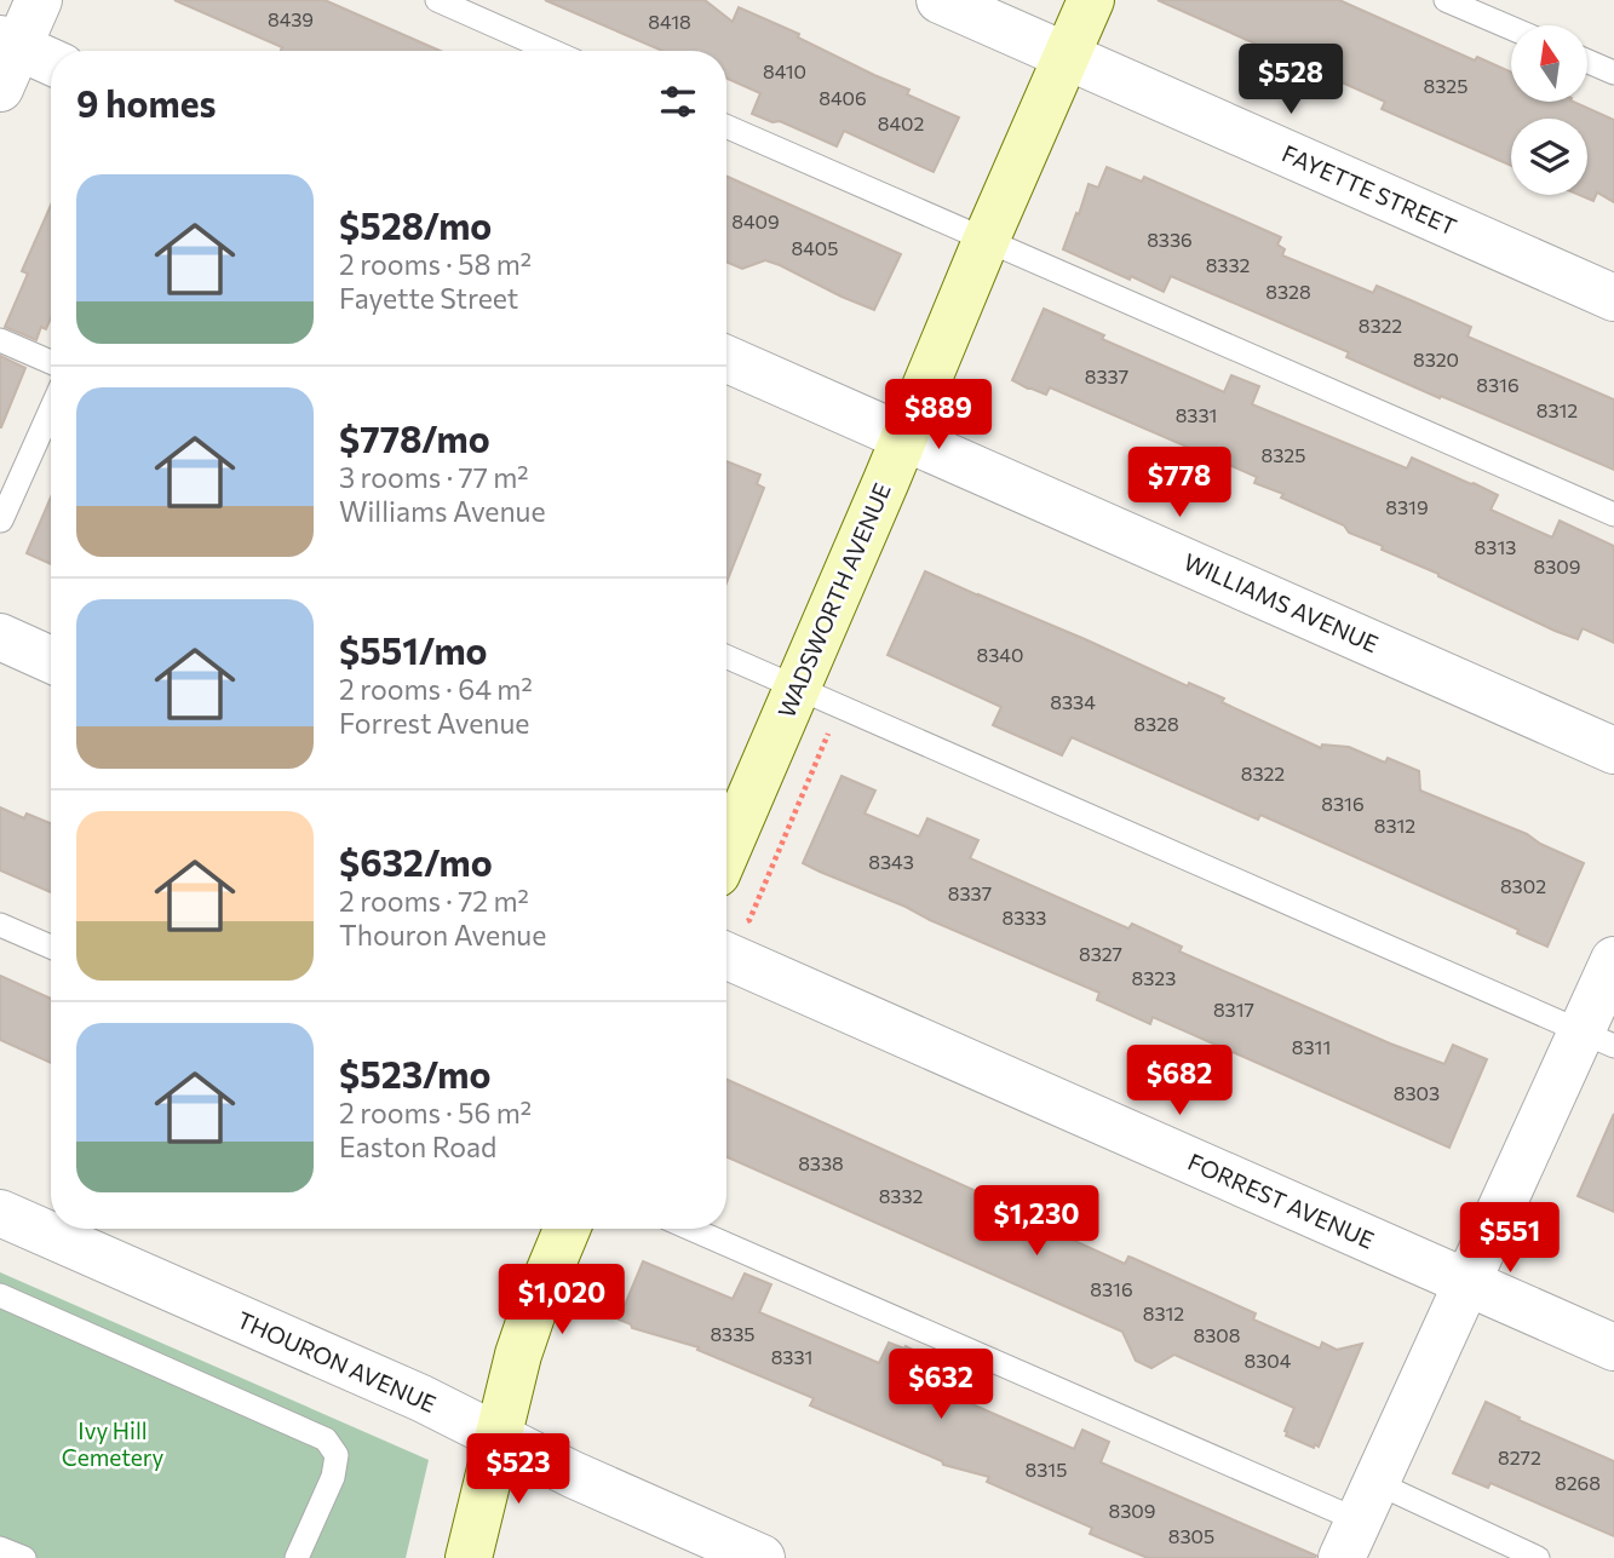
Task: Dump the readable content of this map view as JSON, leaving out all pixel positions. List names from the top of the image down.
{
  "streets": {
    "main road": ["WADSWORTH AVENUE"],
    "street": [
      "FAYETTE STREET",
      "WILLIAMS AVENUE",
      "FORREST AVENUE",
      "THOURON AVENUE"
    ]
  },
  "crossings": [
    ["FAYETTE STREET", "WADSWORTH AVENUE"],
    ["WADSWORTH AVENUE", "WILLIAMS AVENUE"]
  ],
  "parks": ["Ivy Hill Cemetery"],
  "house_numbers": [
    "8439",
    "8418",
    "8410",
    "8325",
    "8406",
    "8402",
    "8409",
    "8336",
    "8405",
    "8332",
    "8328",
    "8322",
    "8320",
    "8337",
    "8316",
    "8312",
    "8331",
    "8325",
    "8319",
    "8313",
    "8309",
    "8340",
    "8334",
    "8328",
    "8322",
    "8316",
    "8312",
    "8343",
    "8302",
    "8337",
    "8333",
    "8327",
    "8323",
    "8317",
    "8311",
    "8303",
    "8338",
    "8332",
    "8316",
    "8312",
    "8335",
    "8308",
    "8331",
    "8304",
    "8272",
    "8315",
    "8268",
    "8309",
    "8305"
  ],
  "north": "top",
  "page": {
    "price": [
      "$528",
      "$889",
      "$778",
      "$682",
      "$1,230",
      "$551",
      "$1,020",
      "$632",
      "$523"
    ],
    "heading": "9 homes",
    "list": [
      {
        "name": "$528/mo",
        "note": "2 rooms · 58 m² · Fayette Street"
      },
      {
        "name": "$778/mo",
        "note": "3 rooms · 77 m² · Williams Avenue"
      },
      {
        "name": "$551/mo",
        "note": "2 rooms · 64 m² · Forrest Avenue"
      },
      {
        "name": "$632/mo",
        "note": "2 rooms · 72 m² · Thouron Avenue"
      },
      {
        "name": "$523/mo",
        "note": "2 rooms · 56 m² · Easton Road"
      }
    ]
  }
}
